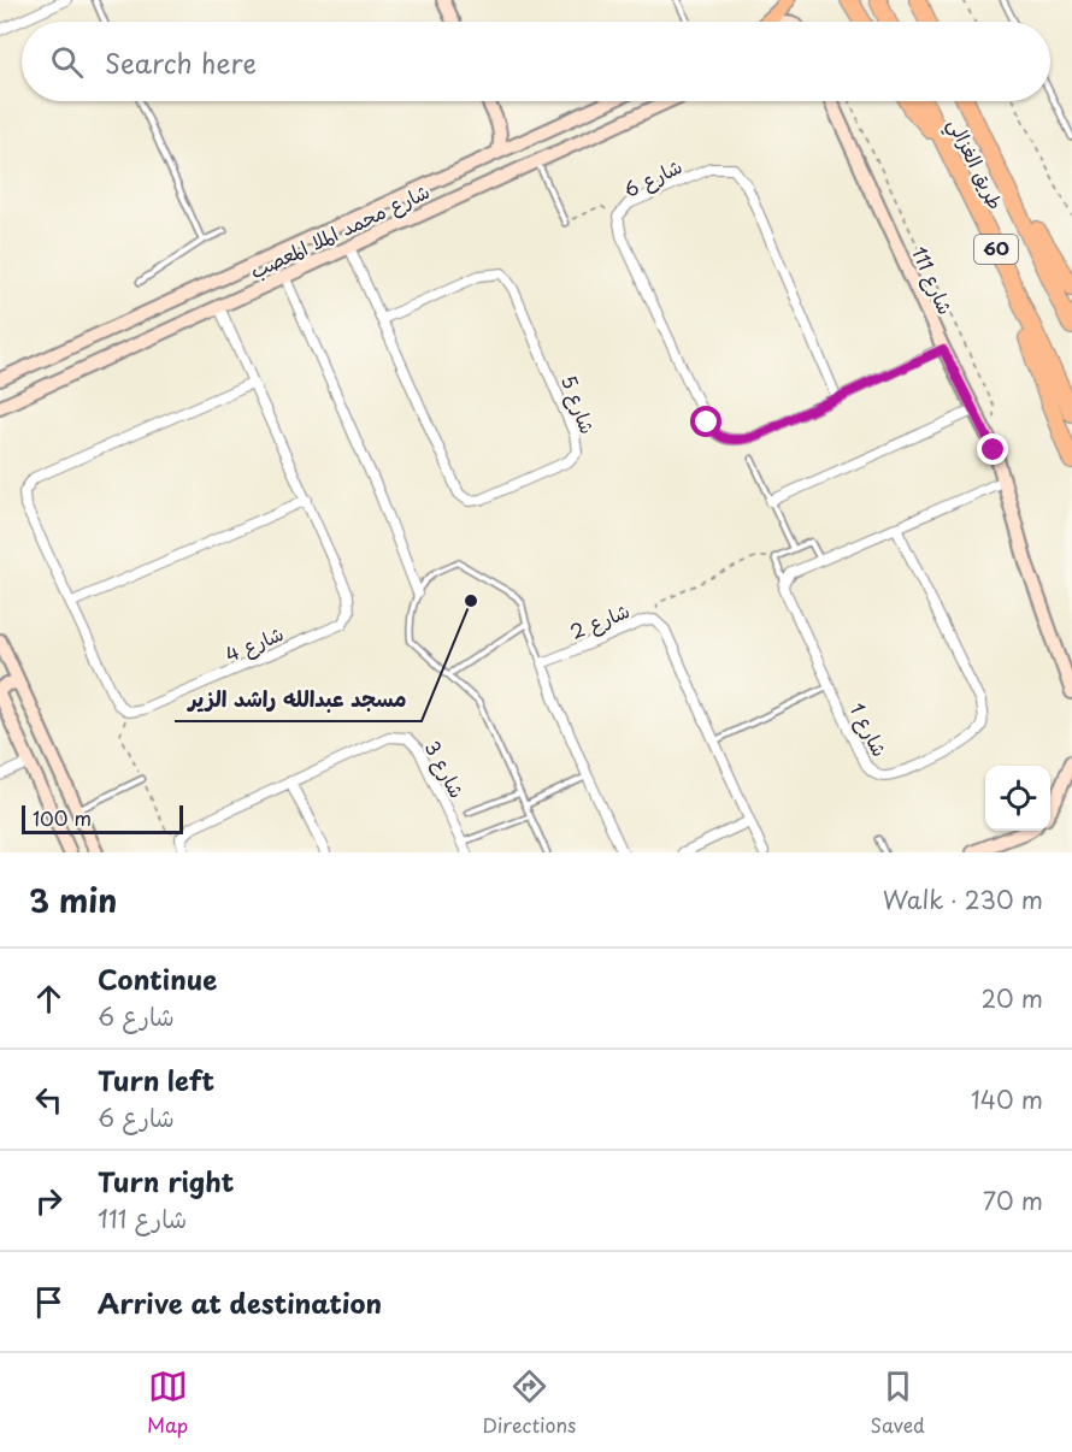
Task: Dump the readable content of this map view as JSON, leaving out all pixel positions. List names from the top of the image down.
{
  "streets": {
    "highway": ["طريق الغزالي", "60"],
    "street": [
      "شارع 6",
      "شارع محمد الملا المعصب",
      "شارع 111",
      "شارع 5",
      "شارع 2",
      "شارع 4",
      "شارع 1",
      "شارع 3"
    ]
  },
  "crossings": [
    ["شارع 6", "شارع 111"],
    ["شارع محمد الملا المعصب", "شارع 5"],
    ["شارع محمد الملا المعصب", "شارع 4"]
  ],
  "places": ["مسجد عبدالله راشد الزير"],
  "scale_bar": "100 m",
  "page": {
    "search": "Search here",
    "scale": "100 m",
    "heading": ["3 min", "Walk · 230 m"],
    "list": [
      ["Continue", "شارع 6", "20 m"],
      ["Turn left", "شارع 6", "140 m"],
      ["Turn right", "شارع 111", "70 m"],
      "Arrive at destination"
    ],
    "nav": ["Map", "Directions", "Saved"]
  }
}
